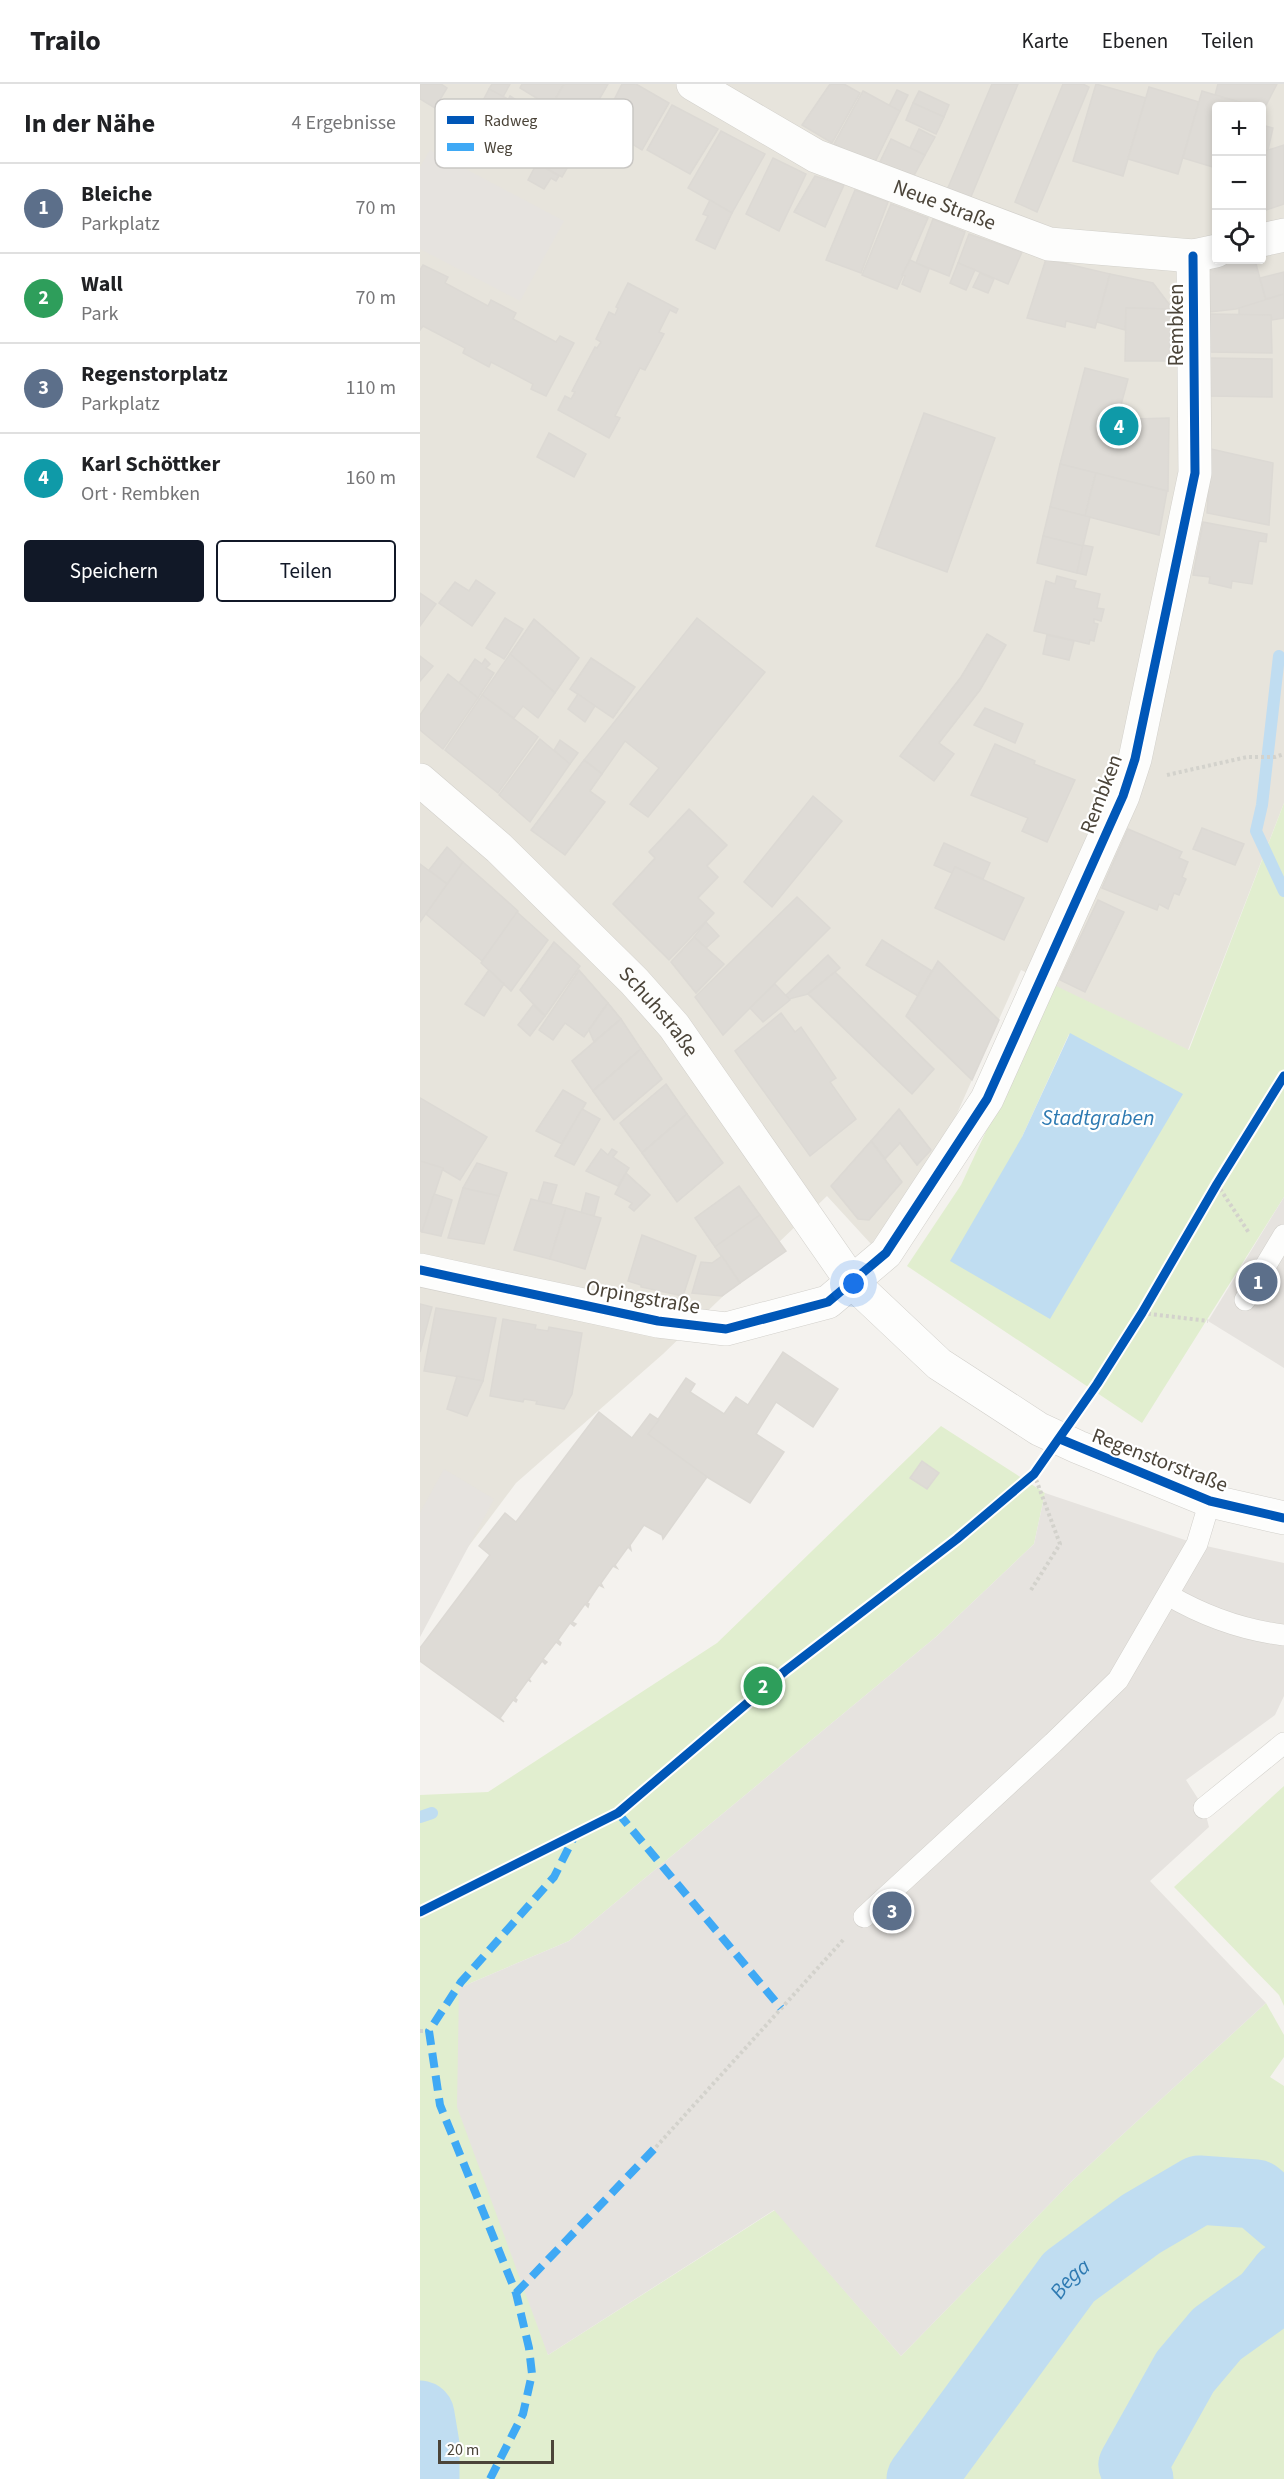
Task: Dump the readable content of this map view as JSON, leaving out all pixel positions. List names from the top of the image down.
{
  "streets": {
    "street": [
      "Neue Straße",
      "Rembken",
      "Schuhstraße",
      "Orpingstraße",
      "Regenstorstraße"
    ]
  },
  "crossings": [
    ["Neue Straße", "Rembken"],
    ["Rembken", "Schuhstraße"],
    ["Rembken", "Orpingstraße"],
    ["Rembken", "Regenstorstraße"],
    ["Schuhstraße", "Orpingstraße"],
    ["Schuhstraße", "Regenstorstraße"],
    ["Orpingstraße", "Regenstorstraße"]
  ],
  "water": ["Stadtgraben", "Bega"],
  "legend": ["Radweg", "Weg"],
  "scale_bar": "20 m",
  "page": {
    "header": "Trailo",
    "nav": ["Karte", "Ebenen", "Teilen"],
    "heading": ["In der Nähe", "4 Ergebnisse"],
    "map_buttons": ["+", "−"],
    "list": [
      {
        "mark": "1",
        "name": "Bleiche",
        "note": "Parkplatz",
        "value": "70 m"
      },
      {
        "mark": "2",
        "name": "Wall",
        "note": "Park",
        "value": "70 m"
      },
      {
        "mark": "3",
        "name": "Regenstorplatz",
        "note": "Parkplatz",
        "value": "110 m"
      },
      {
        "mark": "4",
        "name": "Karl Schöttker",
        "note": "Ort · Rembken",
        "value": "160 m"
      }
    ],
    "pins": [
      "4",
      "1",
      "2",
      "3"
    ],
    "buttons": ["Speichern", "Teilen"],
    "scale": "20 m"
  }
}
